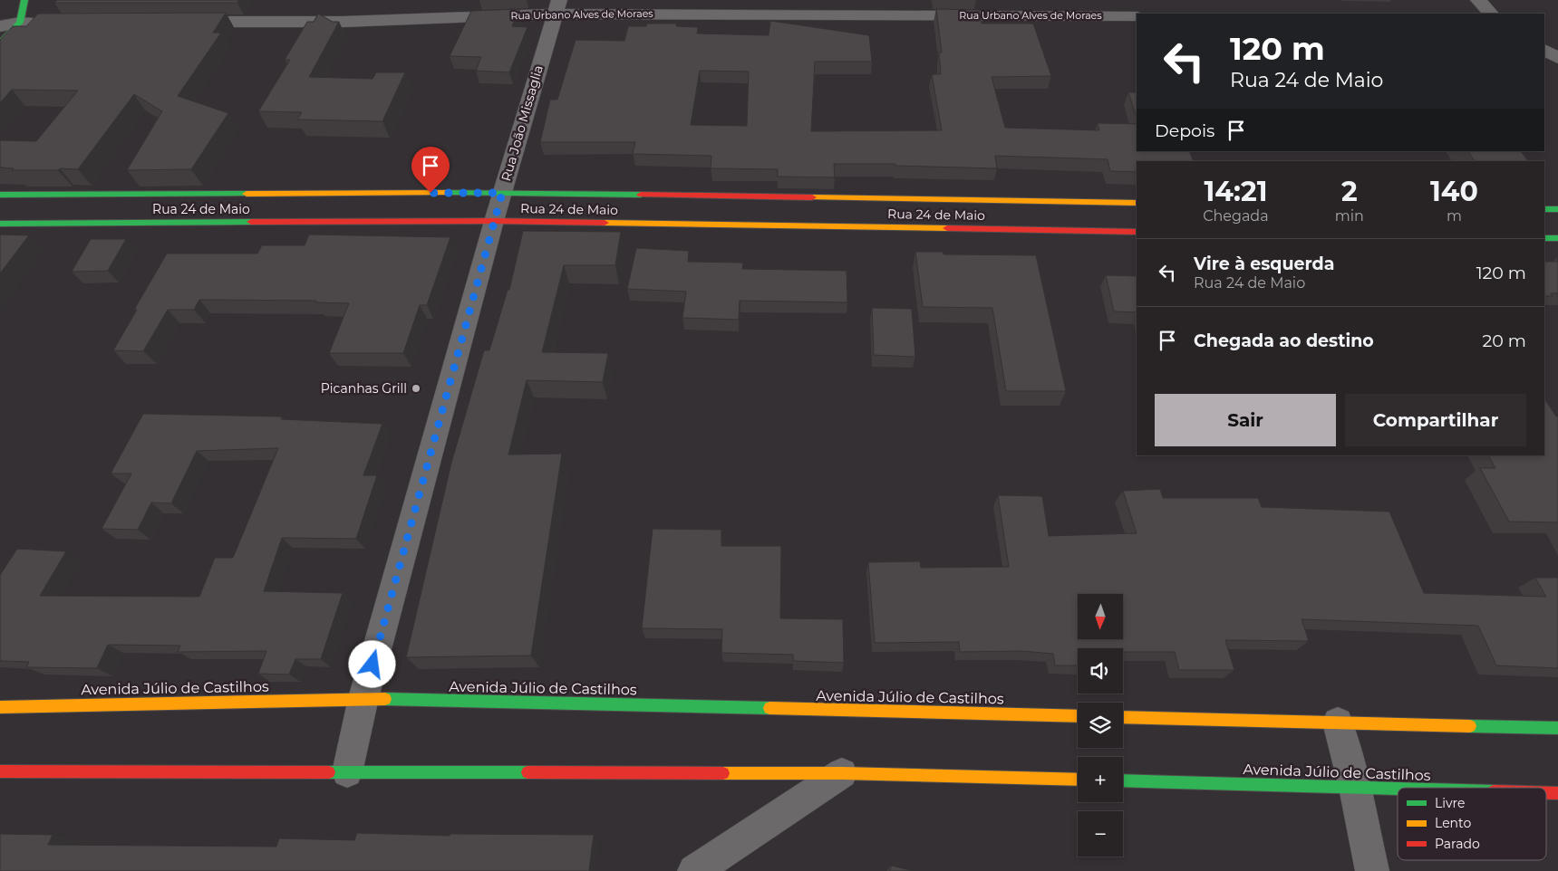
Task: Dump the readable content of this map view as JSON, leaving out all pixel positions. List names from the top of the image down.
{
  "streets": {
    "street": [
      "Rua Urbano Alves de Moraes",
      "Rua João Missaglia",
      "Rua 24 de Maio",
      "Avenida Júlio de Castilhos"
    ]
  },
  "crossings": [
    ["Rua Urbano Alves de Moraes", "Rua João Missaglia"],
    ["Rua João Missaglia", "Rua 24 de Maio"],
    ["Rua João Missaglia", "Avenida Júlio de Castilhos"]
  ],
  "places": ["Picanhas Grill"],
  "legend": ["Livre", "Lento", "Parado"],
  "north": "bottom",
  "page": {
    "turn": ["120 m", "Rua 24 de Maio"],
    "then": "Depois",
    "eta": [
      "14:21",
      "Chegada",
      "2",
      "min",
      "140",
      "m"
    ],
    "list": [
      {
        "name": "Vire à esquerda",
        "note": "Rua 24 de Maio",
        "value": "120 m"
      },
      {
        "name": "Chegada ao destino",
        "value": "20 m"
      }
    ],
    "buttons": ["Sair", "Compartilhar"],
    "map_buttons": ["+", "−"]
  }
}
